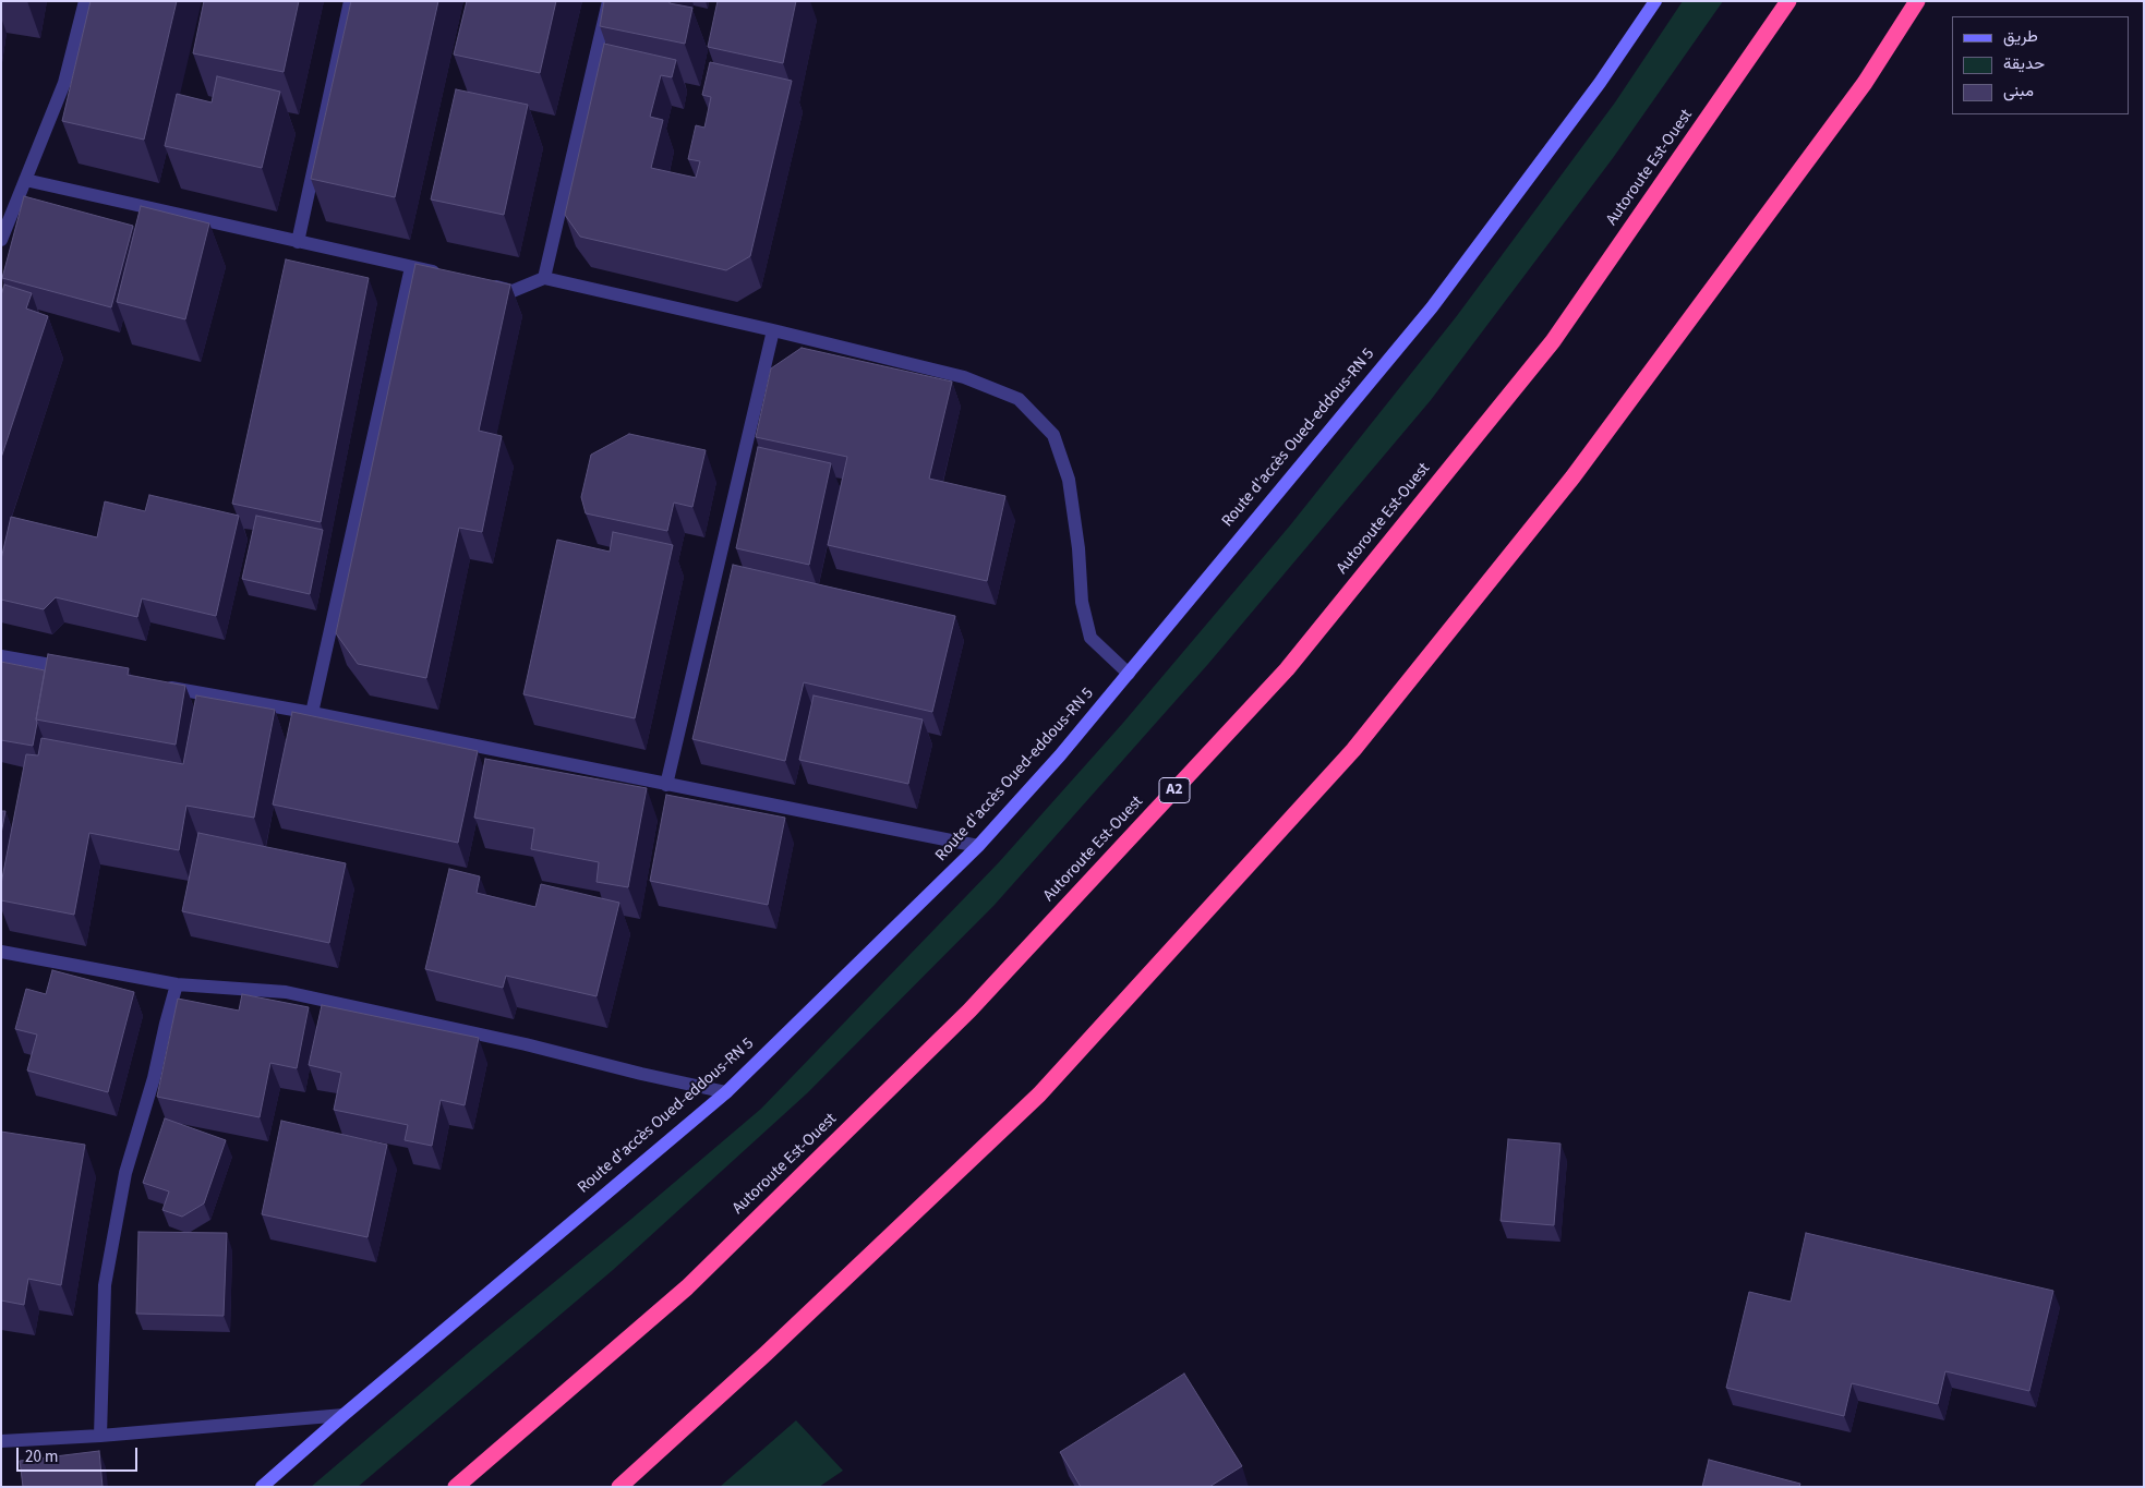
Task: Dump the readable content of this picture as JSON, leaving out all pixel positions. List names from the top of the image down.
{
  "streets": {
    "highway": ["Autoroute Est-Ouest", "A2"],
    "main road": ["Route d'accès Oued-eddous-RN 5"]
  },
  "legend": ["طريق", "حديقة", "مبنى"],
  "scale_bar": "20 m"
}
